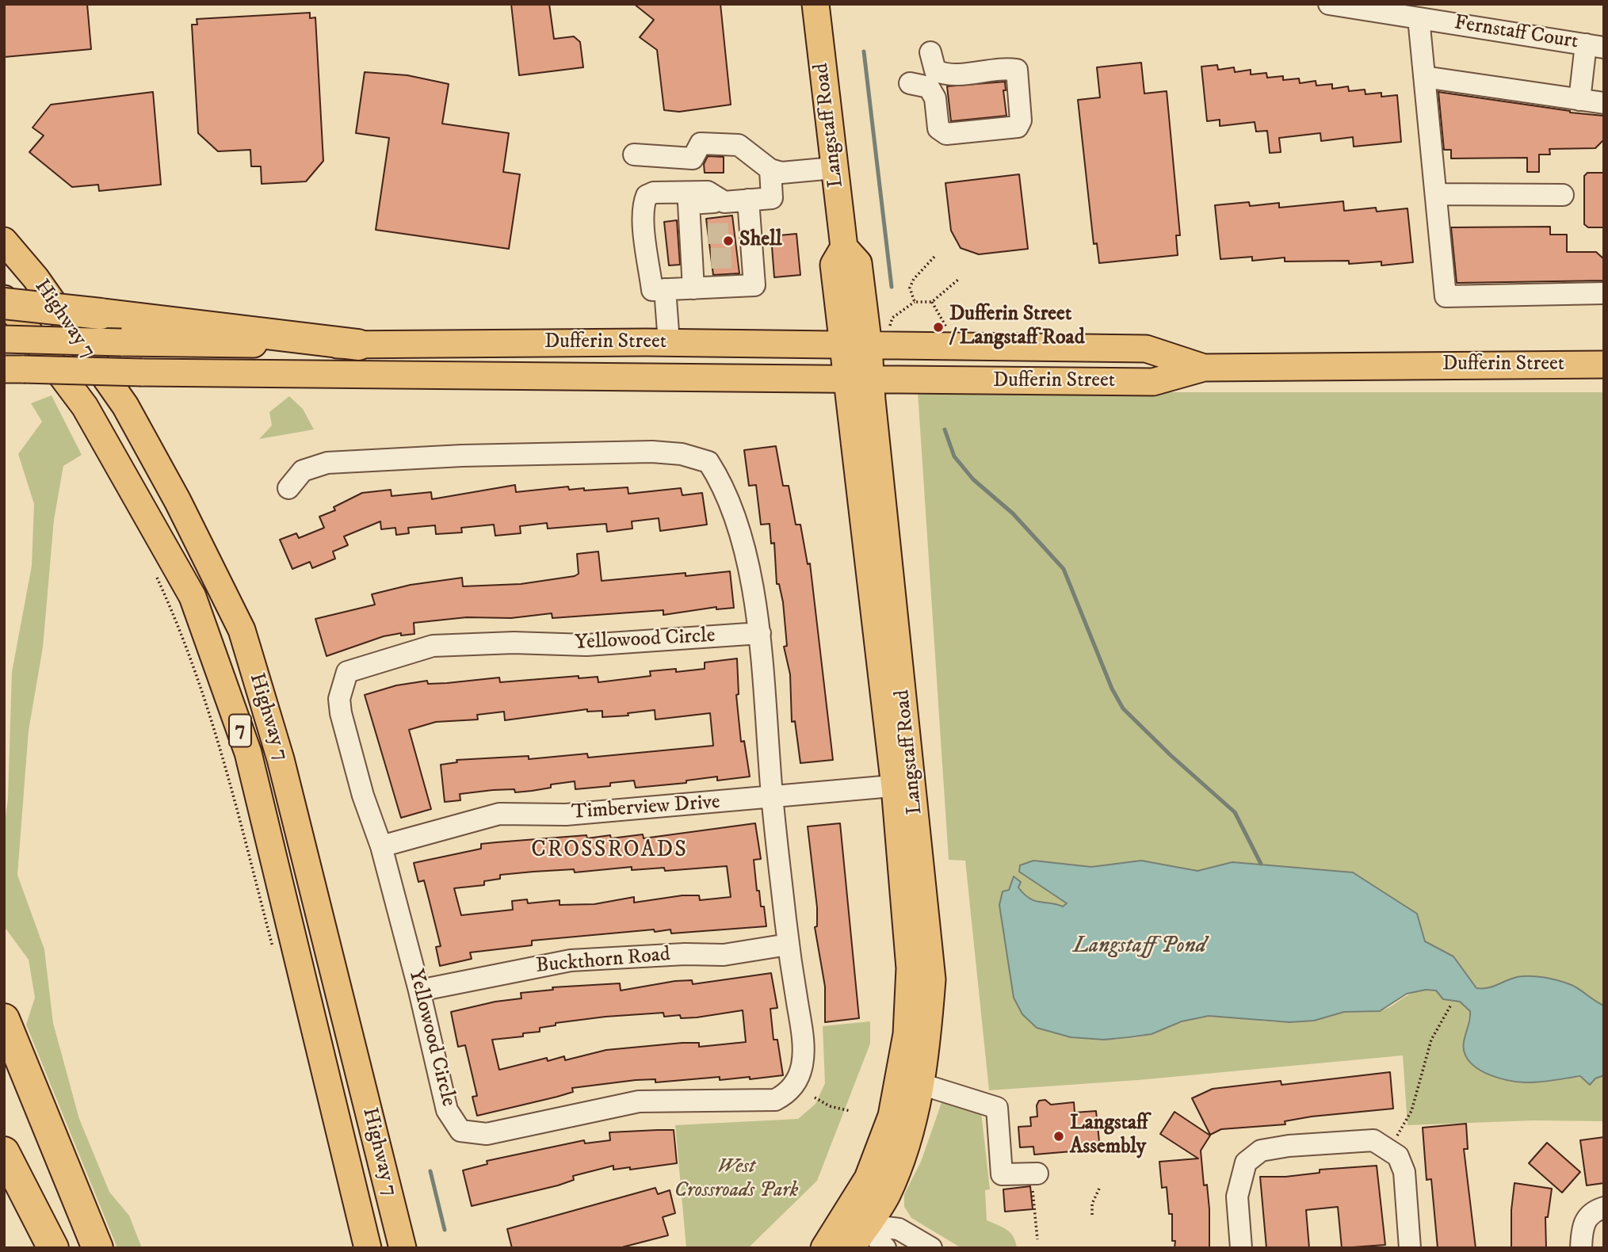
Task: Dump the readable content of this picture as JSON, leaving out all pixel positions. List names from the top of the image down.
{
  "streets": {
    "main road": [
      "Langstaff Road",
      "Highway 7",
      "Dufferin Street",
      "7"
    ],
    "street": [
      "Fernstaff Court",
      "Yellowood Circle",
      "Timberview Drive",
      "Buckthorn Road"
    ]
  },
  "crossings": [
    ["Langstaff Road", "Dufferin Street"],
    ["Langstaff Road", "Timberview Drive"],
    ["Yellowood Circle", "Timberview Drive"],
    ["Yellowood Circle", "Buckthorn Road"]
  ],
  "districts": ["CROSSROADS"],
  "water": ["Langstaff Pond"],
  "parks": ["West Crossroads Park"],
  "places": ["Shell", "Dufferin Street / Langstaff Road", "Langstaff Assembly"]
}
